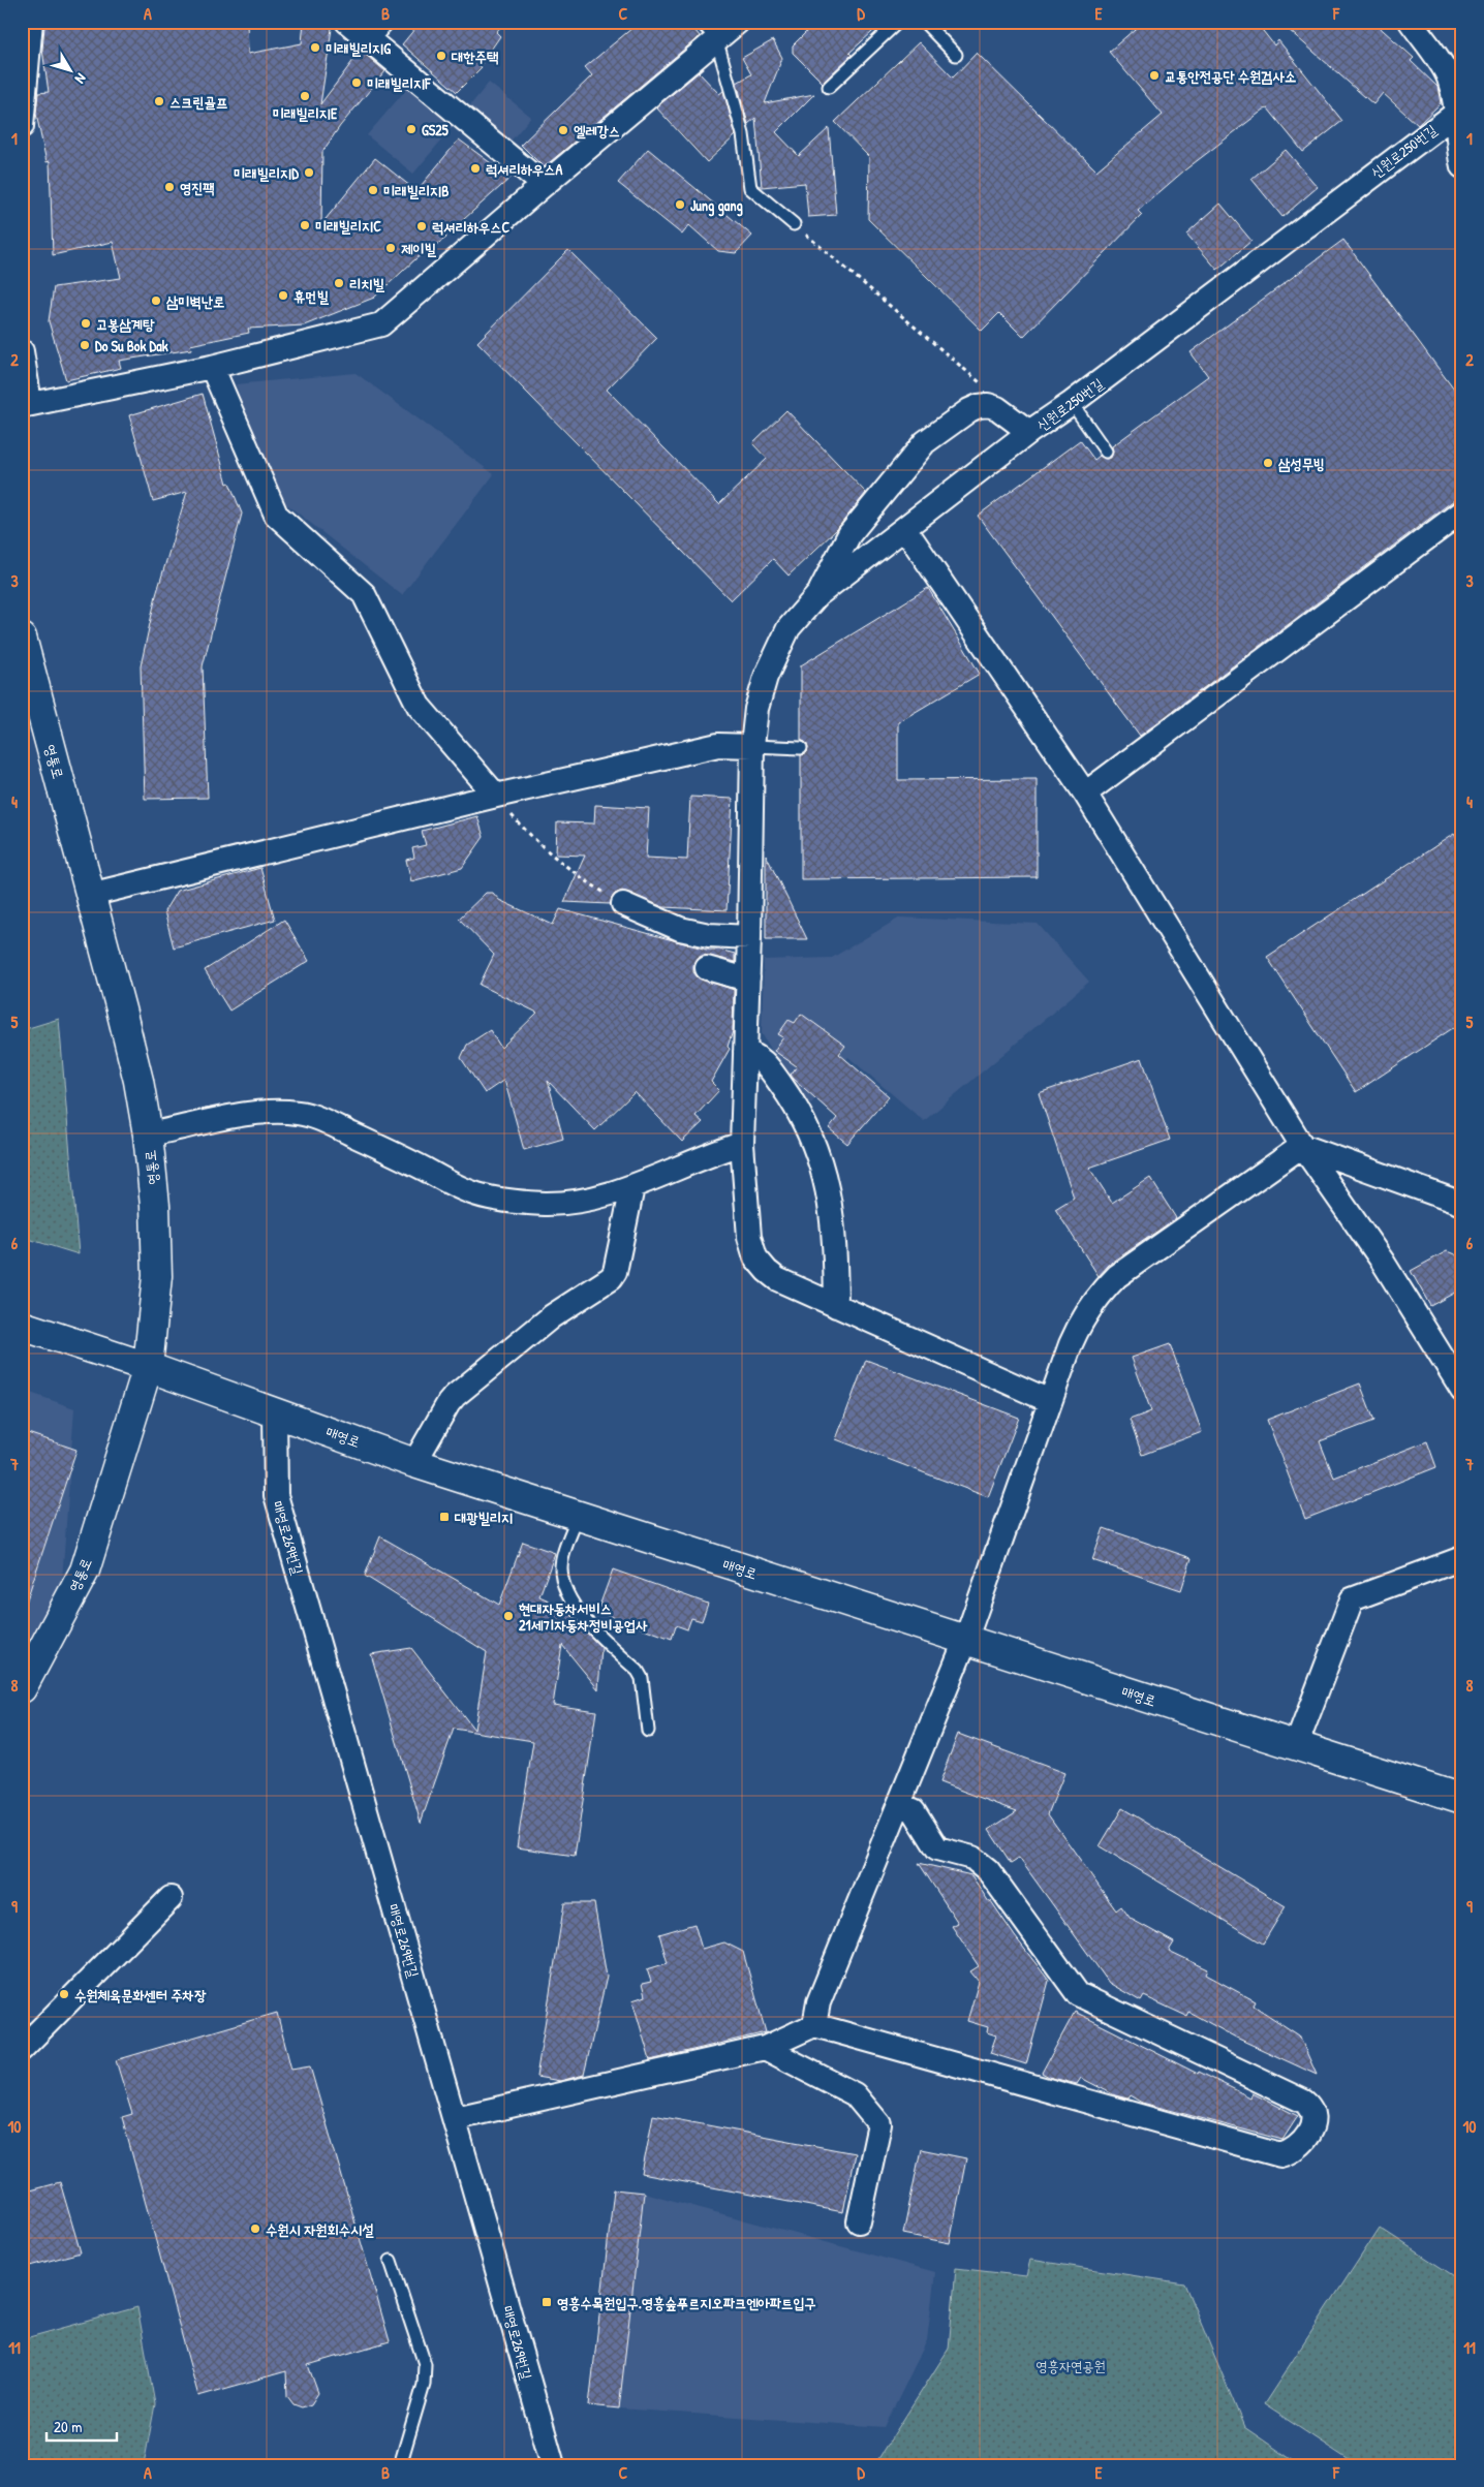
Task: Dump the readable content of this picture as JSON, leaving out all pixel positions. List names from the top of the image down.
{
  "streets": {
    "street": [
      "신원로250번길",
      "영통로",
      "매영로",
      "매영로269번길"
    ]
  },
  "crossings": [
    ["영통로", "매영로"],
    ["매영로", "매영로269번길"]
  ],
  "parks": ["영흥자연공원"],
  "places": {
    "other": [
      "미래빌리지G",
      "대한주택",
      "교통안전공단 수원검사소",
      "미래빌리지F",
      "미래빌리지E",
      "스크린골프",
      "GS25",
      "엘레강스",
      "럭셔리하우스A",
      "미래빌리지D",
      "영진팩",
      "미래빌리지B",
      "Jung gang",
      "미래빌리지C",
      "럭셔리하우스C",
      "제이빌",
      "리치빌",
      "휴먼빌",
      "삼미벽난로",
      "고봉삼계탕",
      "Do Su Bok Dak",
      "삼성무빙",
      "현대자동차서비스 21세기자동차정비공업사",
      "수원체육문화센터 주차장",
      "수원시 자원회수시설"
    ],
    "transit": ["대광빌리지", "영흥수목원입구.영흥숲푸르지오파크엔아파트입구"]
  },
  "scale_bar": "20 m",
  "north": "bottom right",
  "grid": {
    "columns": [
      "A",
      "B",
      "C",
      "D",
      "E",
      "F"
    ],
    "rows": [
      "1",
      "2",
      "3",
      "4",
      "5",
      "6",
      "7",
      "8",
      "9",
      "10",
      "11"
    ]
  }
}
